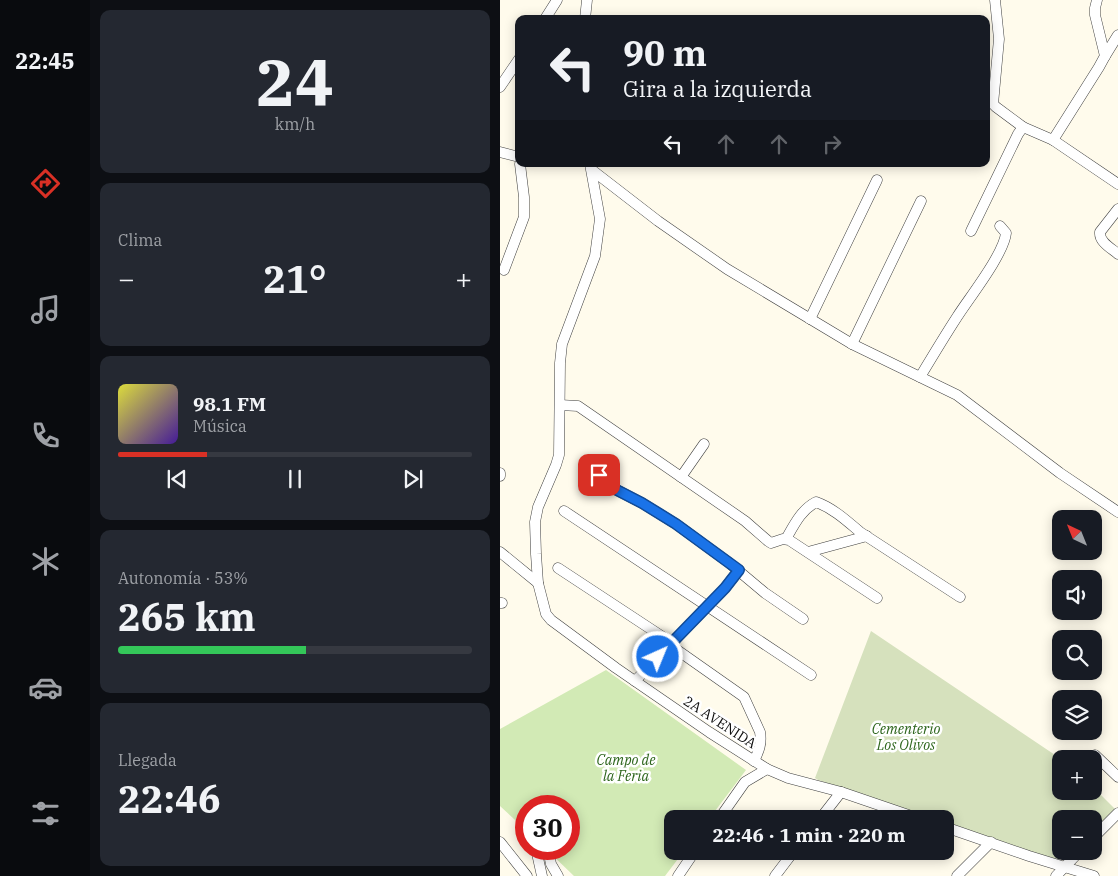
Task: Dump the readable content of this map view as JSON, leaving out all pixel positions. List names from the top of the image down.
{
  "streets": {
    "street": ["2A AVENIDA"]
  },
  "parks": ["Cementerio Los Olivos", "Campo de la Feria"],
  "north": "top left",
  "page": {
    "tabs": "22:45",
    "tile": [
      ["24", "km/h"],
      "Clima",
      ["Autonomía · 53%", "265 km"],
      ["Llegada", "22:46"]
    ],
    "turn": ["90 m", "Gira a la izquierda"],
    "heat": ["−", "21°", "+"],
    "song": ["98.1 FM", "Música"],
    "map_buttons": ["+", "−"],
    "limit": "30",
    "trip": "22:46 · 1 min · 220 m"
  }
}
